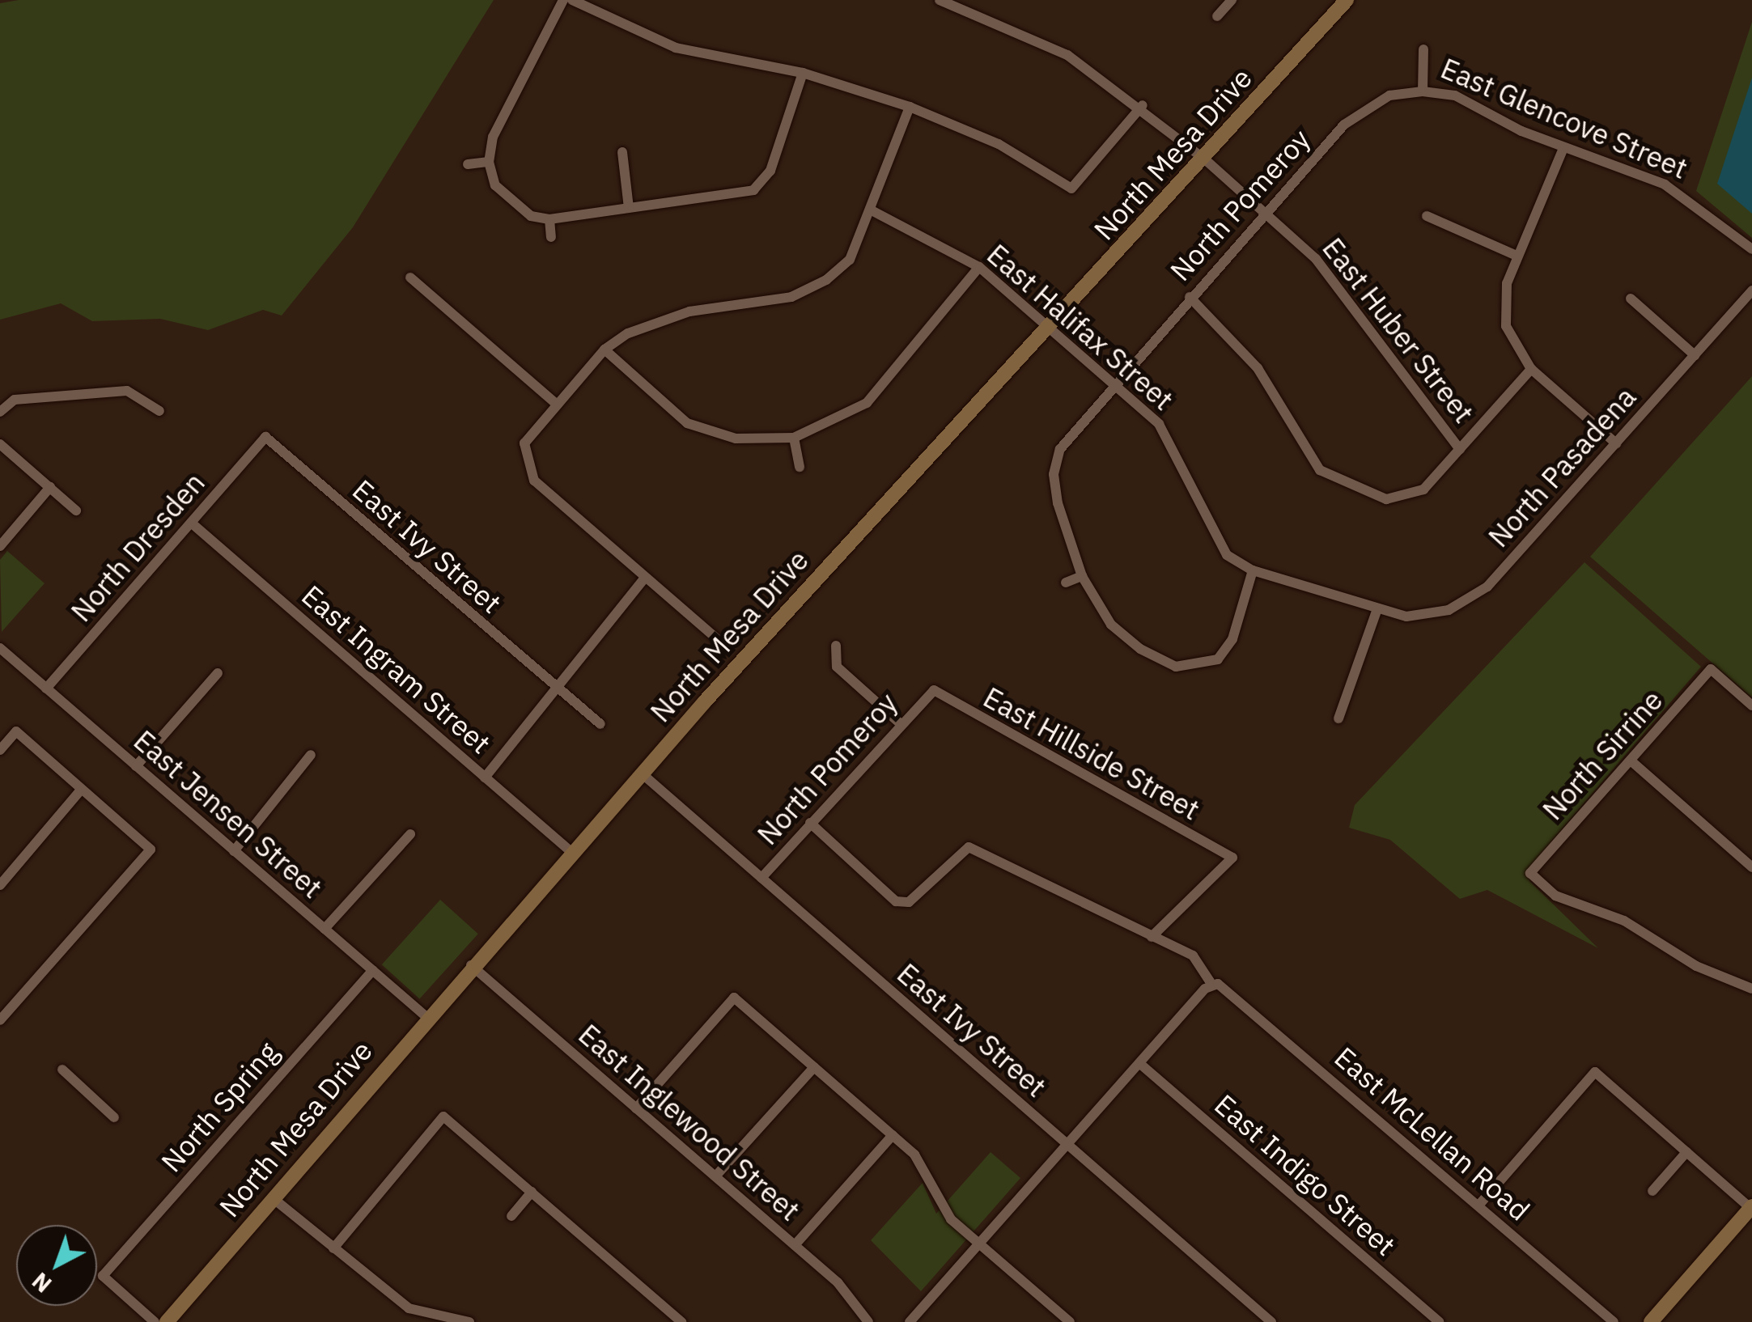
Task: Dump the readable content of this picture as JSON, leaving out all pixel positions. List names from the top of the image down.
{
  "streets": {
    "main road": ["North Mesa Drive"],
    "street": [
      "East Glencove Street",
      "North Pomeroy",
      "East Halifax Street",
      "East Huber Street",
      "North Pasadena",
      "East Ivy Street",
      "North Dresden",
      "East Ingram Street",
      "East Hillside Street",
      "North Sirrine",
      "East Jensen Street",
      "North Spring",
      "East Inglewood Street",
      "East McLellan Road",
      "East Indigo Street"
    ]
  },
  "crossings": [
    ["East Glencove Street", "North Pomeroy"],
    ["North Mesa Drive", "East Halifax Street"],
    ["North Mesa Drive", "East Huber Street"],
    ["North Mesa Drive", "East Ivy Street"],
    ["North Mesa Drive", "East Ingram Street"],
    ["North Mesa Drive", "East Jensen Street"],
    ["North Mesa Drive", "East Inglewood Street"],
    ["North Pomeroy", "East Halifax Street"],
    ["North Pomeroy", "East Huber Street"],
    ["North Pomeroy", "East Ivy Street"],
    ["North Pomeroy", "East Hillside Street"],
    ["North Pomeroy", "East McLellan Road"],
    ["East Halifax Street", "North Pasadena"],
    ["East Ivy Street", "North Dresden"],
    ["North Dresden", "East Ingram Street"],
    ["North Dresden", "East Jensen Street"],
    ["East Hillside Street", "East McLellan Road"],
    ["East Jensen Street", "North Spring"]
  ],
  "north": "bottom left"
}
